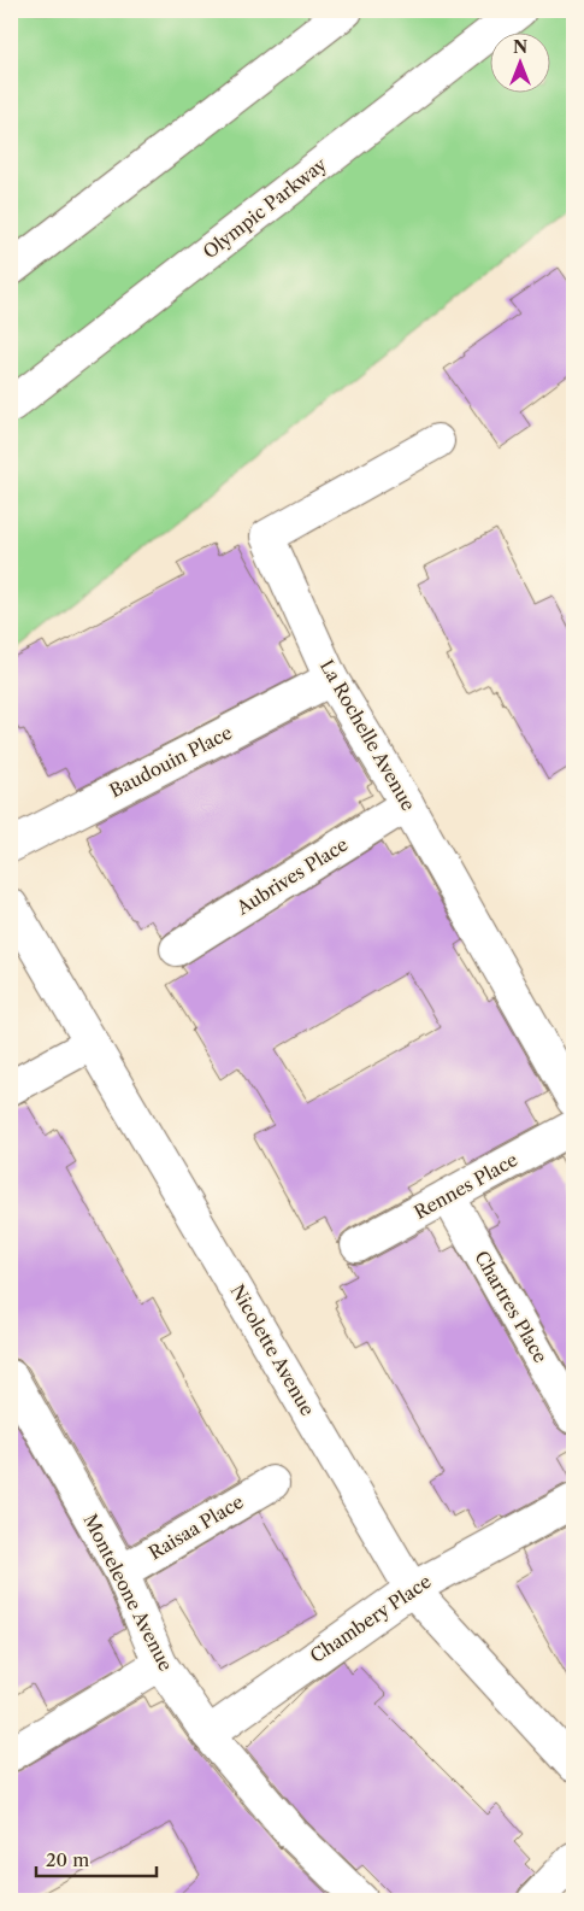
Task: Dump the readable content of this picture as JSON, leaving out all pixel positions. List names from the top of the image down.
{
  "streets": {
    "street": [
      "Olympic Parkway",
      "La Rochelle Avenue",
      "Baudouin Place",
      "Aubrives Place",
      "Rennes Place",
      "Chartres Place",
      "Nicolette Avenue",
      "Raisaa Place",
      "Monteleone Avenue",
      "Chambery Place"
    ]
  },
  "crossings": [
    ["La Rochelle Avenue", "Baudouin Place"],
    ["La Rochelle Avenue", "Aubrives Place"],
    ["Rennes Place", "Chartres Place"],
    ["Nicolette Avenue", "Chambery Place"],
    ["Raisaa Place", "Monteleone Avenue"],
    ["Monteleone Avenue", "Chambery Place"]
  ],
  "scale_bar": "20 m",
  "north": "top"
}
